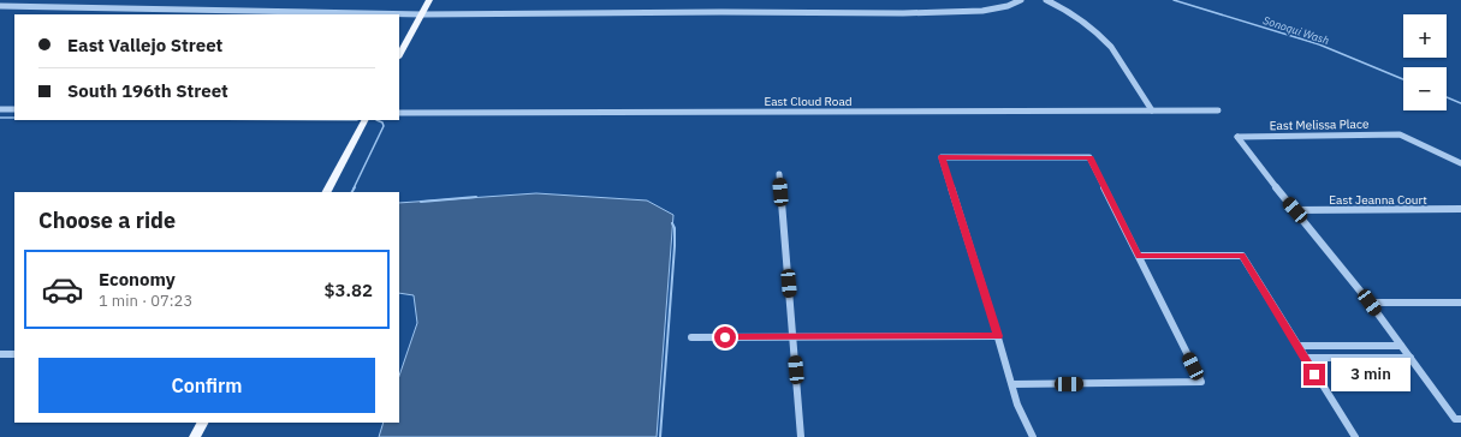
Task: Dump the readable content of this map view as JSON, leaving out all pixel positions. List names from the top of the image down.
{
  "streets": {
    "street": ["East Cloud Road", "East Melissa Place", "East Jeanna Court"]
  },
  "crossings": [
    ["East Melissa Place", "East Jeanna Court"]
  ],
  "water": ["Sonoqui Wash"],
  "page": {
    "map_buttons": ["+", "−"],
    "banner": ["East Vallejo Street", "South 196th Street"],
    "heading": "Choose a ride",
    "list": [
      {
        "name": "Economy",
        "note": "1 min · 07:23",
        "value": "$3.82"
      }
    ],
    "buttons": "Confirm",
    "bubble": "3 min"
  }
}
